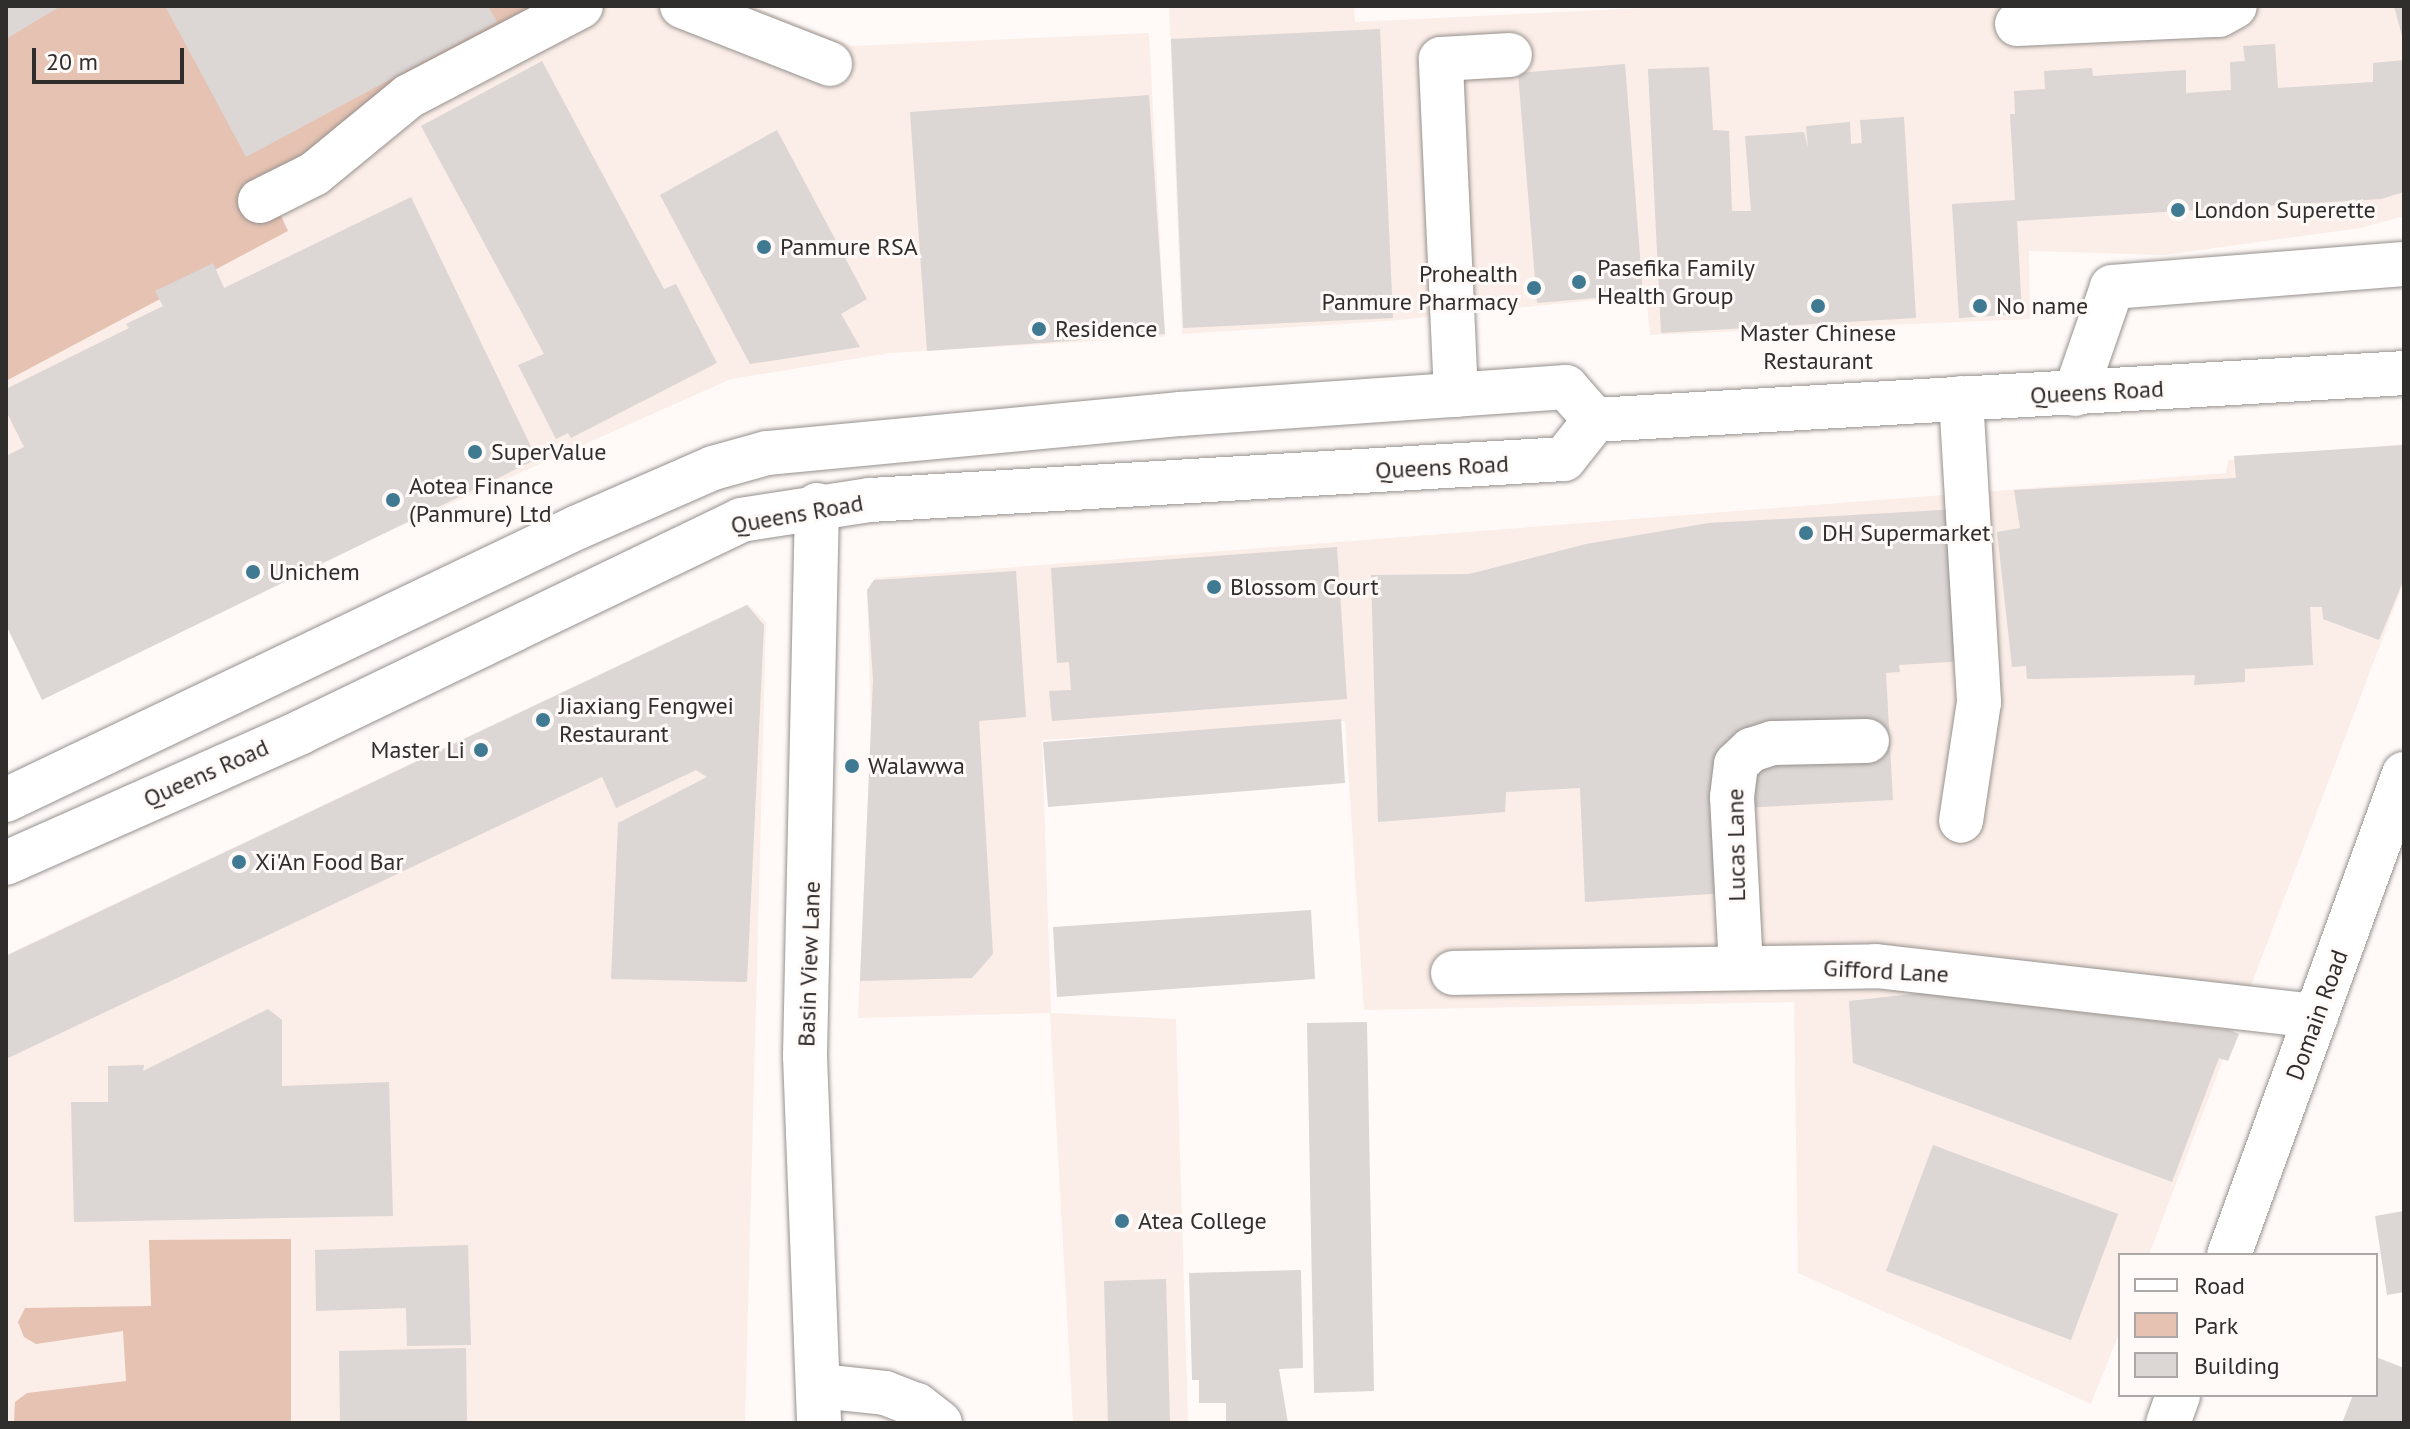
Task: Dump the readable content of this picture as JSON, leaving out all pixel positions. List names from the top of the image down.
{
  "streets": {
    "street": [
      "Queens Road",
      "Lucas Lane",
      "Basin View Lane",
      "Gifford Lane",
      "Domain Road"
    ]
  },
  "crossings": [
    ["Queens Road", "Basin View Lane"],
    ["Lucas Lane", "Gifford Lane"],
    ["Gifford Lane", "Domain Road"]
  ],
  "places": [
    "London Superette",
    "Panmure RSA",
    "Pasefika Family Health Group",
    "Prohealth Panmure Pharmacy",
    "Master Chinese Restaurant",
    "No name",
    "Residence",
    "SuperValue",
    "Aotea Finance (Panmure) Ltd",
    "DH Supermarket",
    "Unichem",
    "Blossom Court",
    "Jiaxiang Fengwei Restaurant",
    "Master Li",
    "Walawwa",
    "Xi'An Food Bar",
    "Atea College"
  ],
  "legend": ["Road", "Park", "Building"],
  "scale_bar": "20 m"
}
